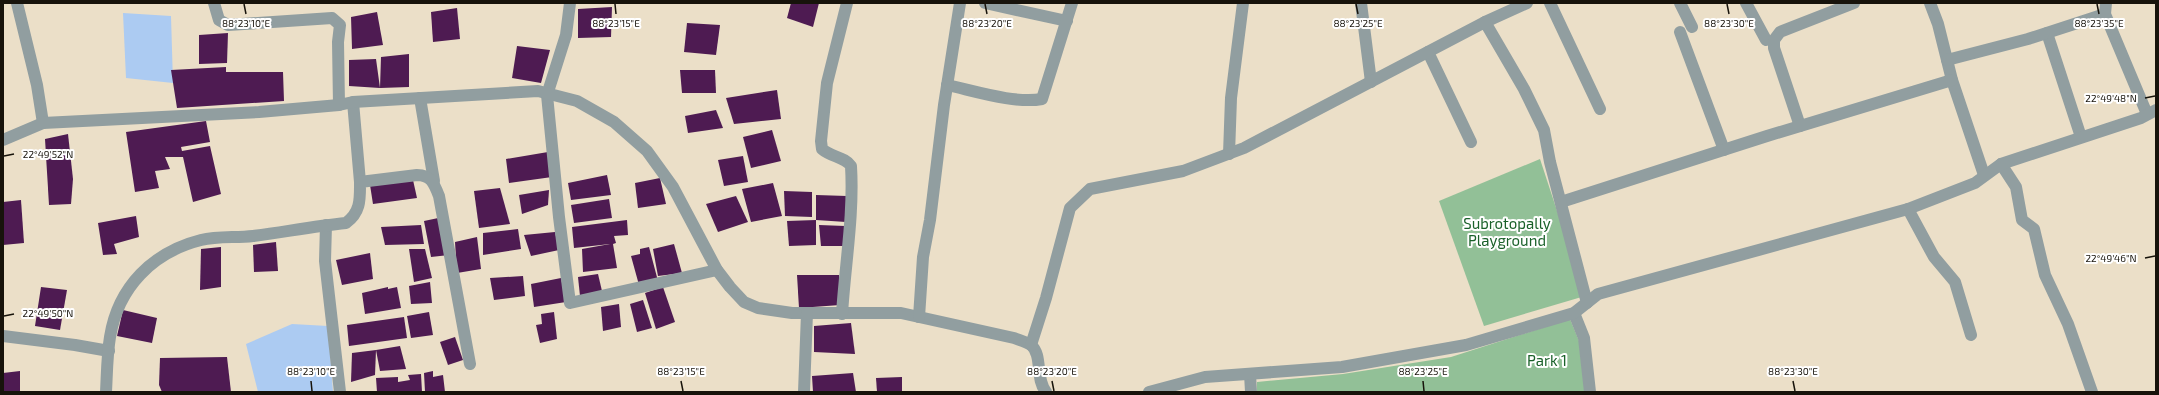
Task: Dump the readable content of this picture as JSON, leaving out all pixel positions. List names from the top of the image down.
{
  "parks": ["Subrotopally Playground", "Park 1"],
  "coordinates": [
    "88°23'10\"E",
    "88°23'15\"E",
    "88°23'20\"E",
    "88°23'25\"E",
    "88°23'30\"E",
    "88°23'35\"E",
    "22°49'48\"N",
    "22°49'52\"N",
    "22°49'46\"N",
    "22°49'50\"N"
  ]
}
